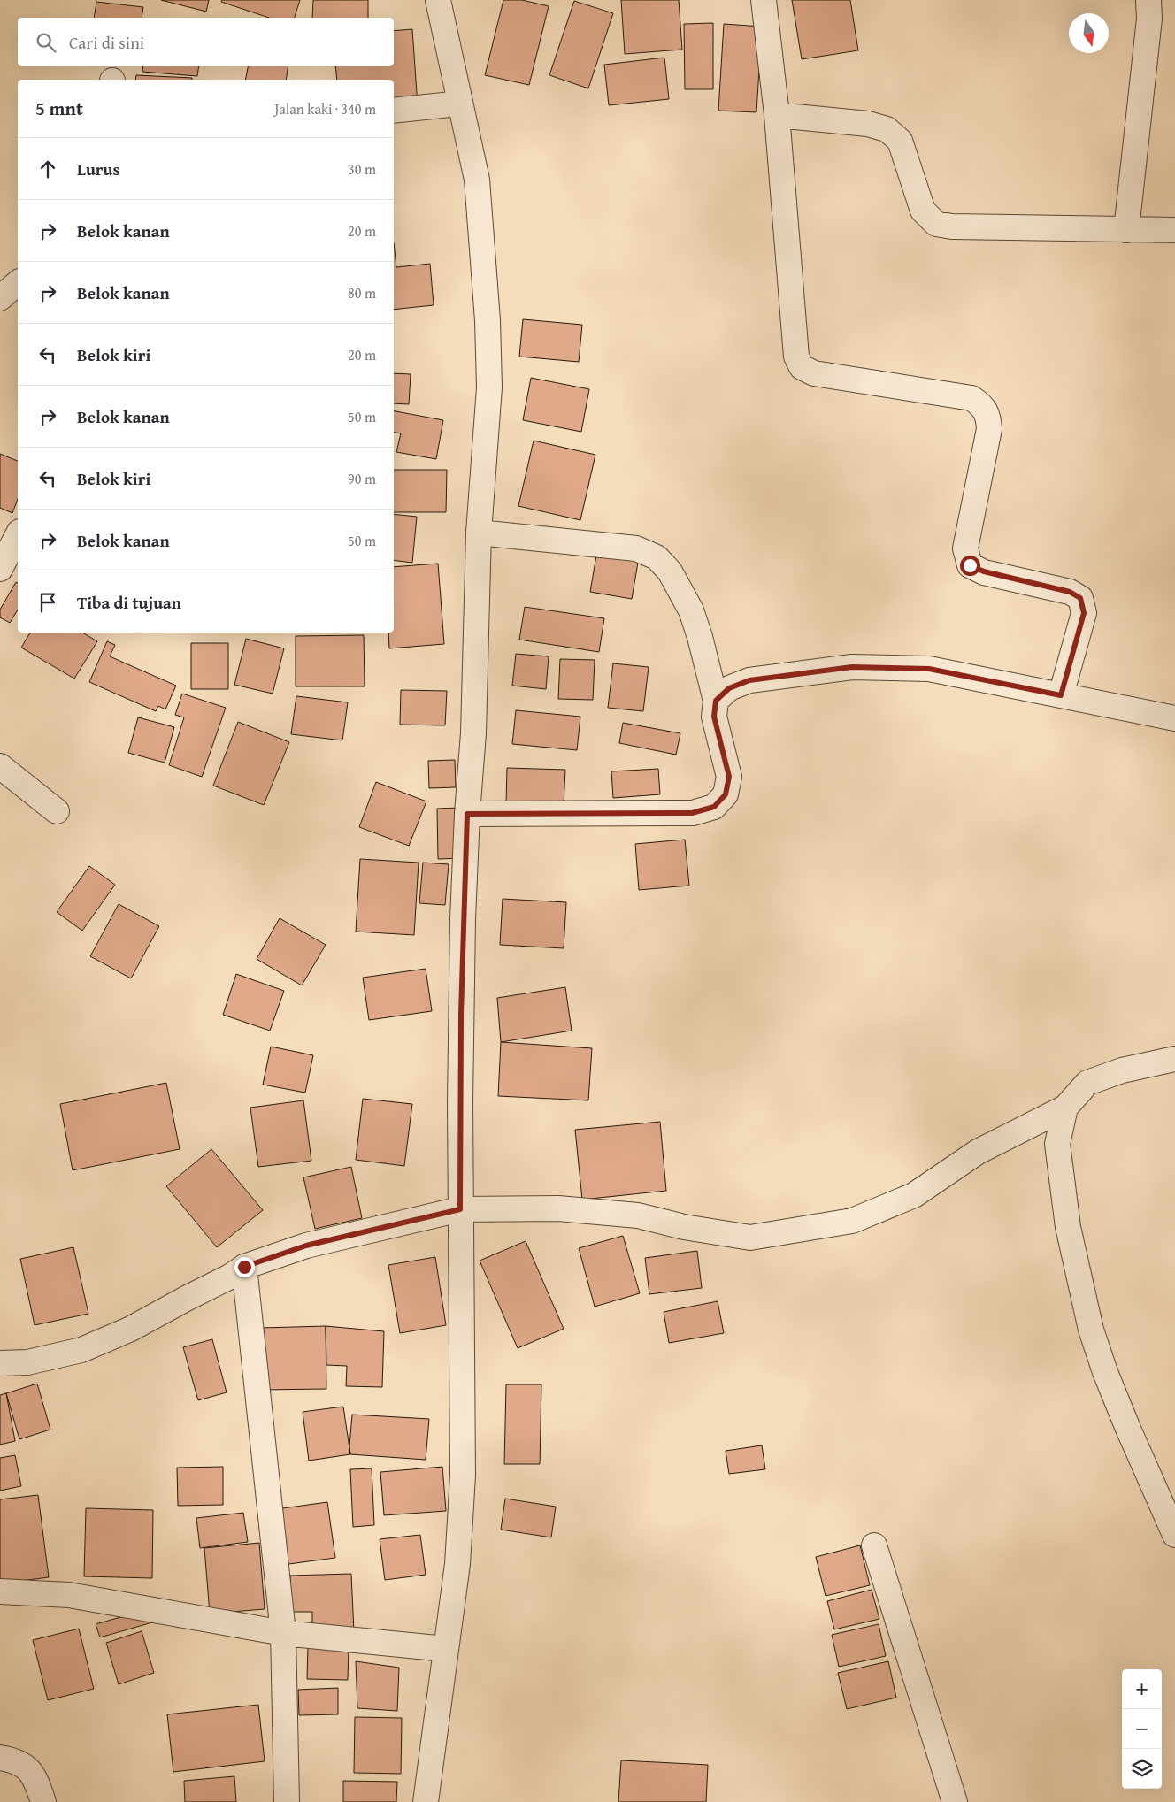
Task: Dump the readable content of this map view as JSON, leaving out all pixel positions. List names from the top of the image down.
{
  "north": "bottom",
  "page": {
    "search": "Cari di sini",
    "heading": ["5 mnt", "Jalan kaki · 340 m"],
    "list": [
      ["Lurus", "30 m"],
      ["Belok kanan", "20 m"],
      ["Belok kanan", "80 m"],
      ["Belok kiri", "20 m"],
      ["Belok kanan", "50 m"],
      ["Belok kiri", "90 m"],
      ["Belok kanan", "50 m"],
      "Tiba di tujuan"
    ],
    "map_buttons": ["+", "−"]
  }
}
